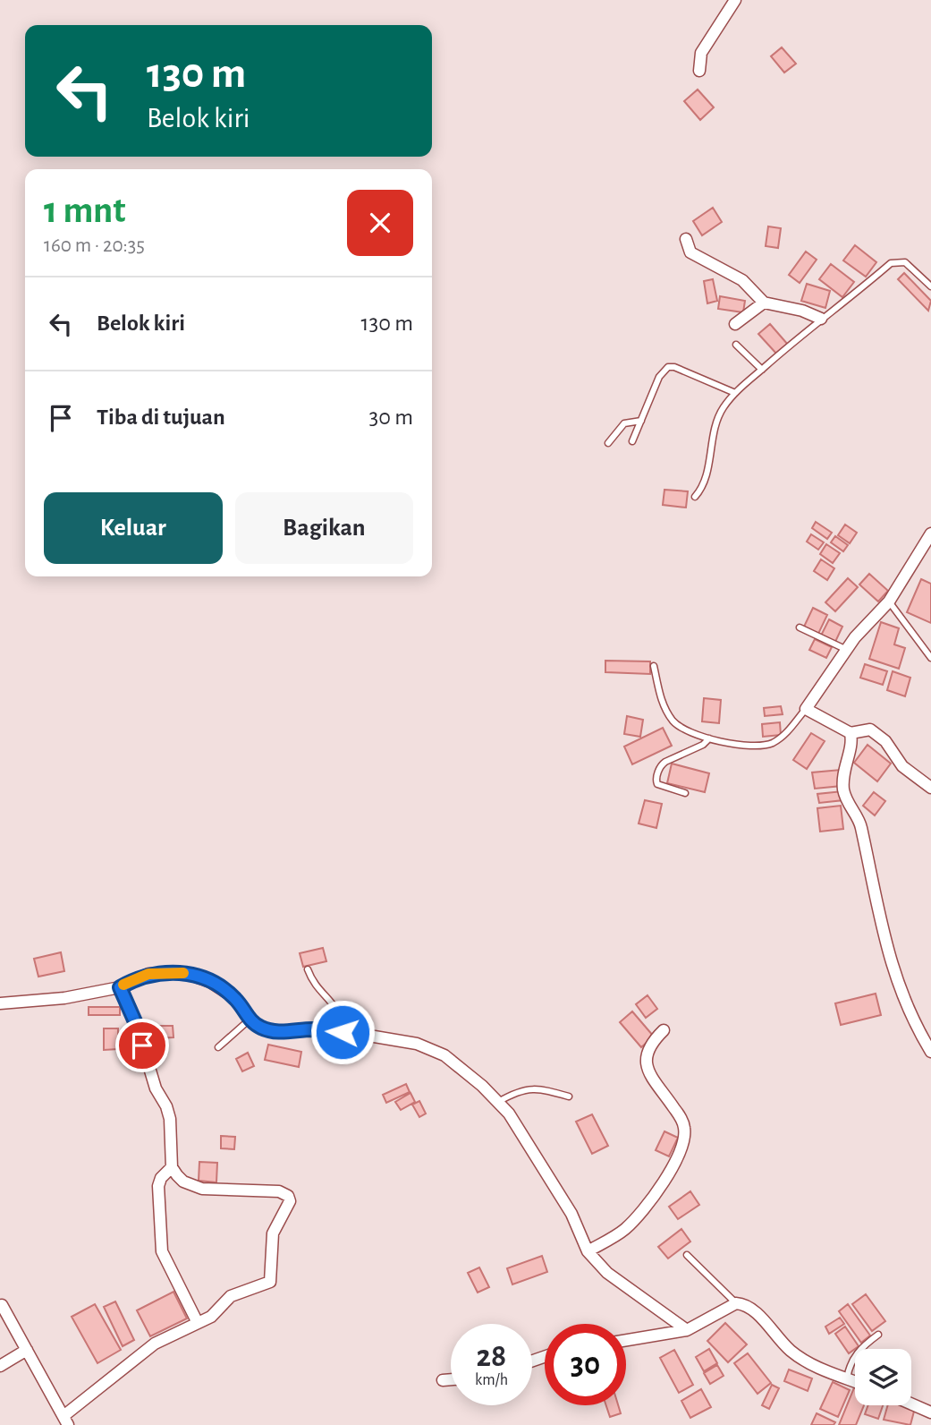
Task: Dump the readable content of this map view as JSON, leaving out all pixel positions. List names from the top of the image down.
{
  "page": {
    "turn": ["130 m", "Belok kiri"],
    "heading": ["1 mnt", "160 m · 20:35"],
    "list": [
      {
        "name": "Belok kiri",
        "value": "130 m"
      },
      {
        "name": "Tiba di tujuan",
        "value": "30 m"
      }
    ],
    "buttons": ["Keluar", "Bagikan"],
    "speed": "28 km/h",
    "limit": "30"
  }
}
